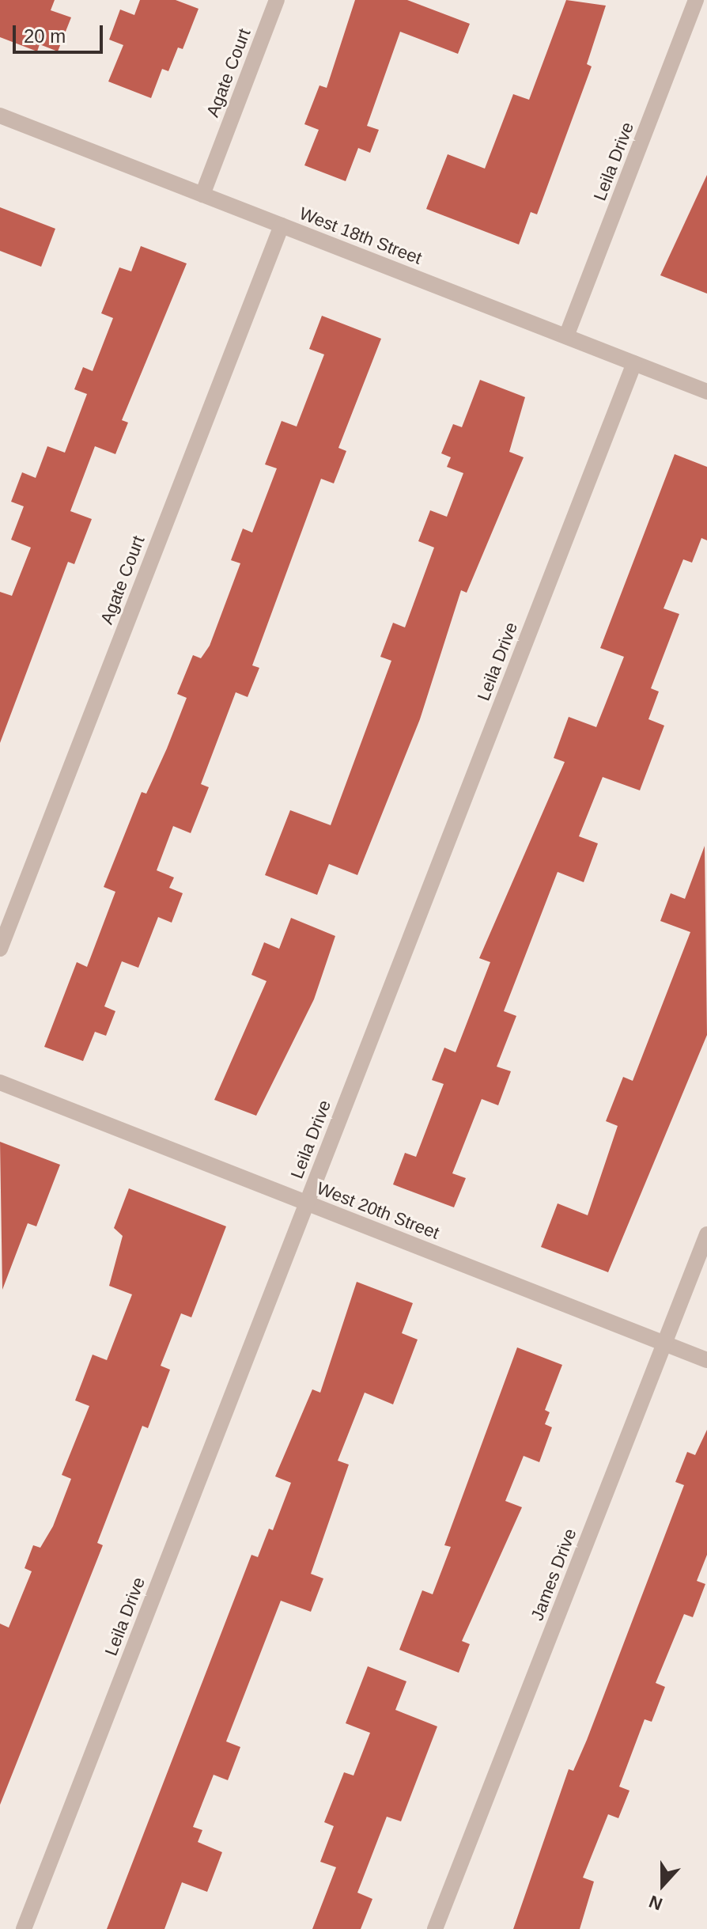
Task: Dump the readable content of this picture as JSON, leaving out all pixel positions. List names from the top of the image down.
{
  "streets": {
    "street": [
      "Agate Court",
      "Leila Drive",
      "West 18th Street",
      "West 20th Street",
      "James Drive"
    ]
  },
  "crossings": [
    ["Agate Court", "West 18th Street"],
    ["Leila Drive", "West 18th Street"],
    ["Leila Drive", "West 20th Street"],
    ["West 20th Street", "James Drive"]
  ],
  "scale_bar": "20 m",
  "north": "bottom"
}
